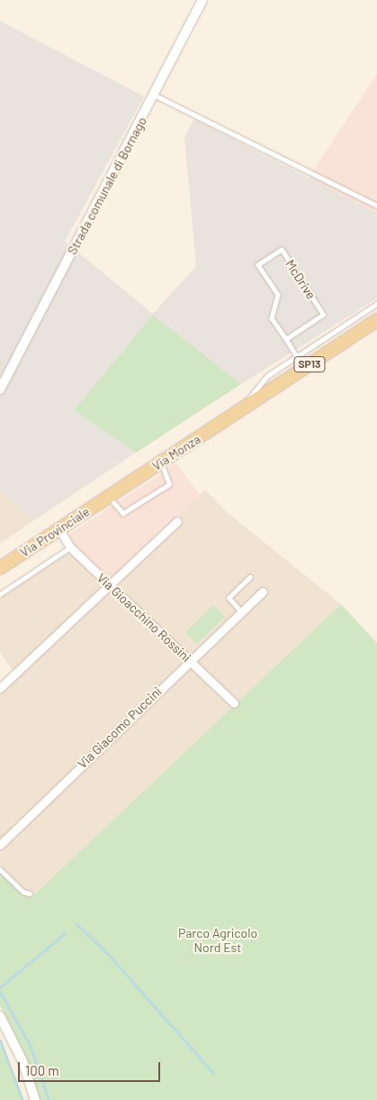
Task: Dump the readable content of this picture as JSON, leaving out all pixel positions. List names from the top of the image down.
{
  "streets": {
    "main road": ["SP13", "Via Monza", "Via Provinciale"],
    "street": ["Strada comunale di Bornago", "Via Gioacchino Rossini", "Via Giacomo Puccini"],
    "lane": ["McDrive"]
  },
  "crossings": [
    ["Via Monza", "Via Provinciale"],
    ["Via Provinciale", "Via Gioacchino Rossini"],
    ["Via Gioacchino Rossini", "Via Giacomo Puccini"]
  ],
  "parks": ["Parco Agricolo Nord Est"],
  "scale_bar": "100 m"
}
